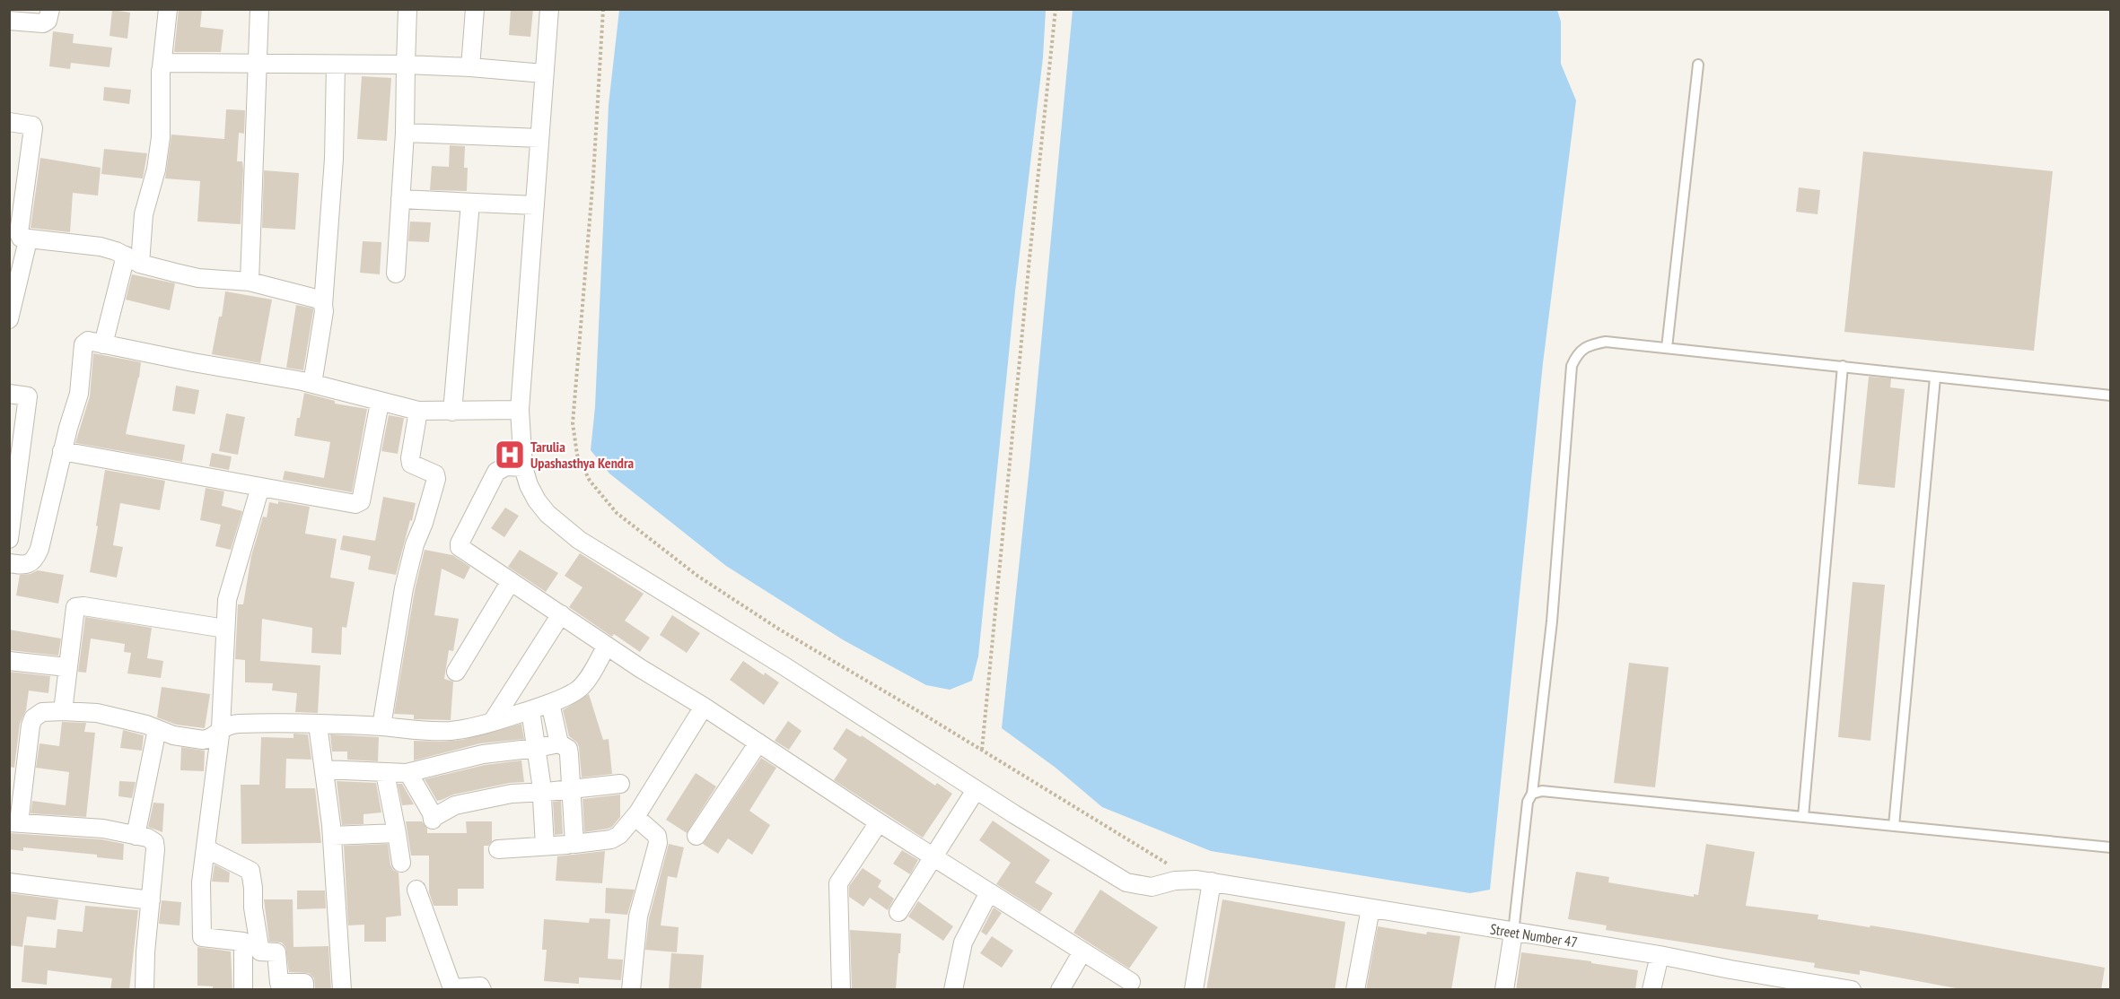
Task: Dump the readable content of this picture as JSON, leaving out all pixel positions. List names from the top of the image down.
{
  "streets": {
    "street": ["Street Number 47"]
  },
  "places": {
    "hospital": ["Tarulia Upashasthya Kendra"]
  }
}
